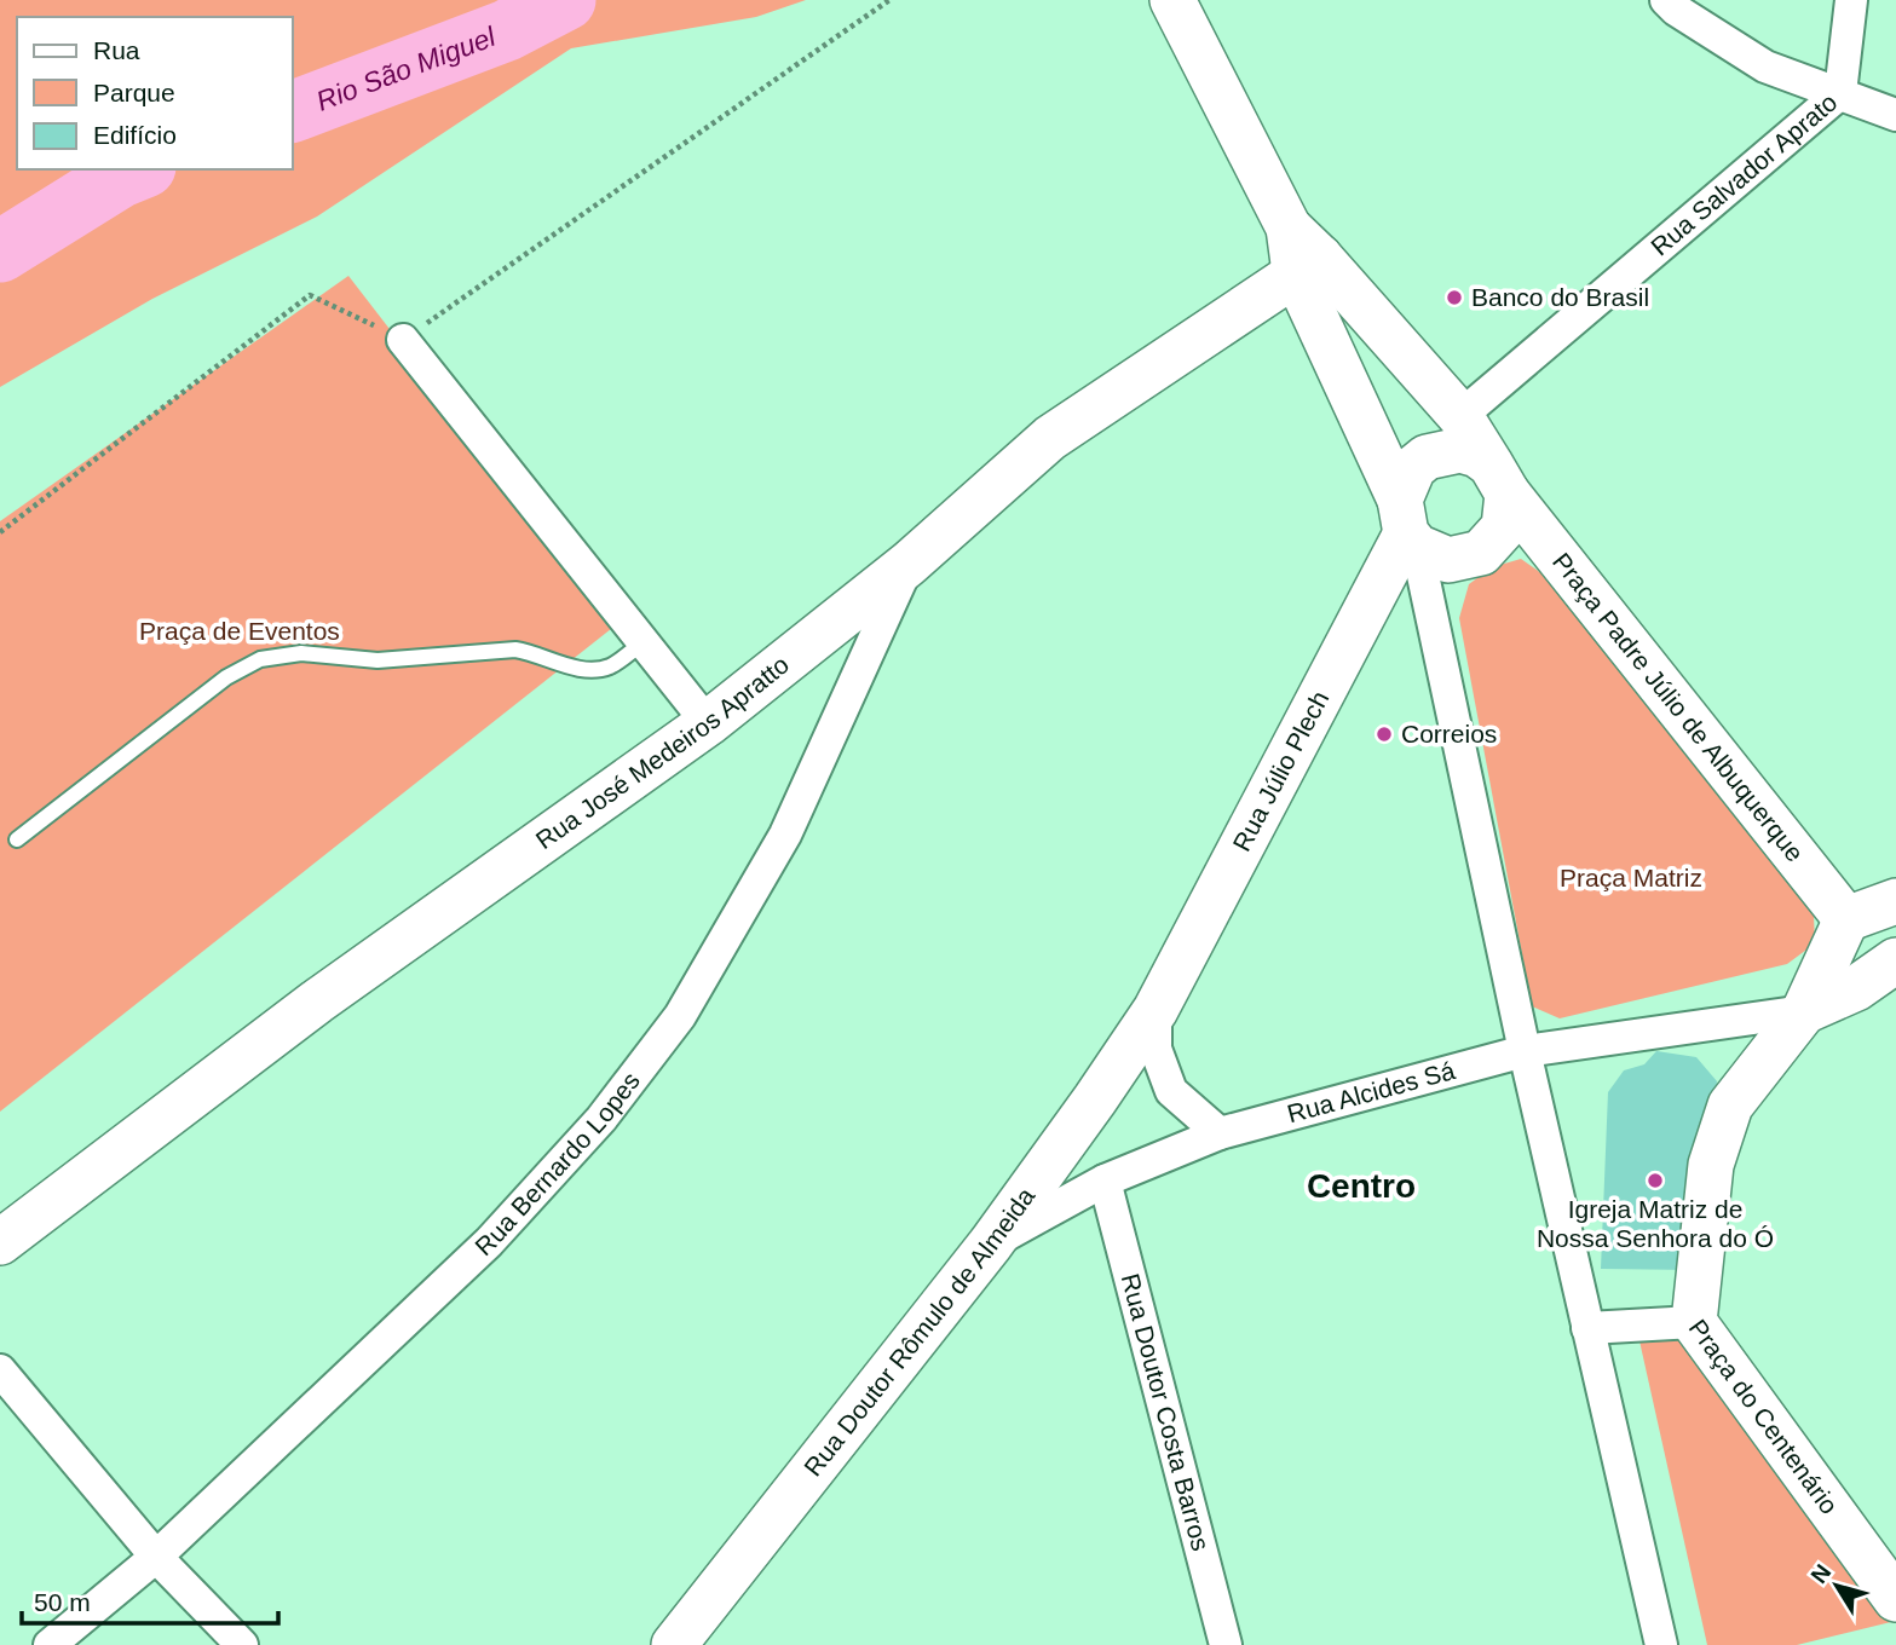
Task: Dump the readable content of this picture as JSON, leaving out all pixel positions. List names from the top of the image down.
{
  "streets": {
    "main road": [
      "Praça Padre Júlio de Albuquerque",
      "Rua José Medeiros Apratto",
      "Rua Júlio Plech",
      "Rua Doutor Rômulo de Almeida",
      "Praça do Centenário"
    ],
    "street": [
      "Rua Salvador Aprato",
      "Rua Alcides Sá",
      "Rua Bernardo Lopes",
      "Rua Doutor Costa Barros"
    ]
  },
  "crossings": [
    ["Rua Salvador Aprato", "Praça Padre Júlio de Albuquerque"],
    ["Praça Padre Júlio de Albuquerque", "Rua José Medeiros Apratto"],
    ["Praça Padre Júlio de Albuquerque", "Rua Júlio Plech"],
    ["Rua José Medeiros Apratto", "Rua Bernardo Lopes"],
    ["Rua Júlio Plech", "Rua Doutor Rômulo de Almeida"],
    ["Rua Alcides Sá", "Rua Doutor Rômulo de Almeida"],
    ["Rua Alcides Sá", "Rua Doutor Costa Barros"]
  ],
  "districts": ["Centro"],
  "water": ["Rio São Miguel"],
  "parks": ["Praça de Eventos", "Praça Matriz"],
  "places": ["Banco do Brasil", "Correios", "Igreja Matriz de Nossa Senhora do Ó"],
  "legend": ["Rua", "Parque", "Edifício"],
  "scale_bar": "50 m",
  "north": "top left"
}
